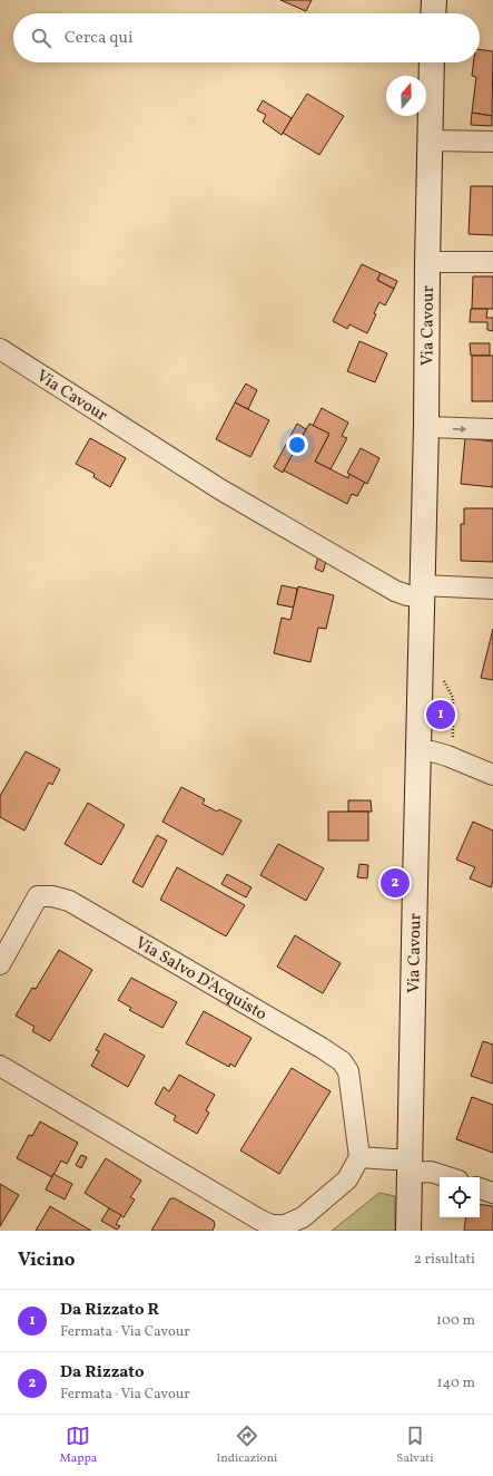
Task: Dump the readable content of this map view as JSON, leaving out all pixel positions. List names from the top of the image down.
{
  "streets": {
    "main road": ["Via Cavour"],
    "street": ["Via Salvo D'Acquisto"]
  },
  "north": "top",
  "page": {
    "search": "Cerca qui",
    "pins": ["1", "2"],
    "heading": ["Vicino", "2 risultati"],
    "list": [
      {
        "mark": "1",
        "name": "Da Rizzato R",
        "note": "Fermata · Via Cavour",
        "value": "100 m"
      },
      {
        "mark": "2",
        "name": "Da Rizzato",
        "note": "Fermata · Via Cavour",
        "value": "140 m"
      }
    ],
    "nav": ["Mappa", "Indicazioni", "Salvati"]
  }
}
